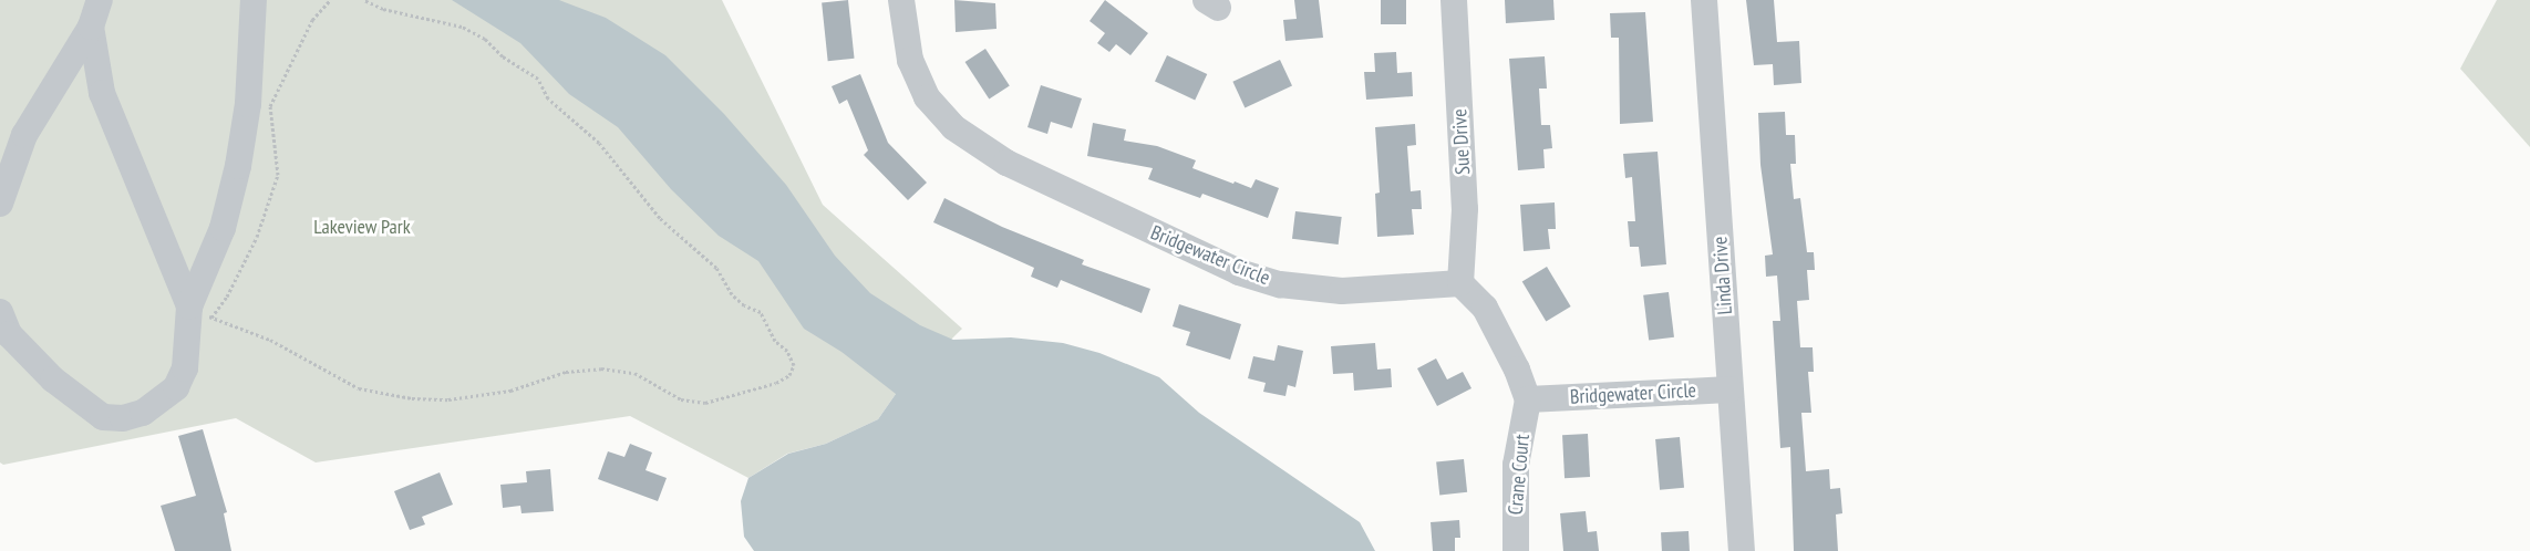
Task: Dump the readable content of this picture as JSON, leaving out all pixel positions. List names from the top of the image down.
{
  "streets": {
    "street": [
      "Sue Drive",
      "Bridgewater Circle",
      "Linda Drive",
      "Crane Court"
    ]
  },
  "crossings": [
    ["Sue Drive", "Bridgewater Circle"],
    ["Bridgewater Circle", "Linda Drive"],
    ["Bridgewater Circle", "Crane Court"]
  ],
  "parks": ["Lakeview Park"]
}
